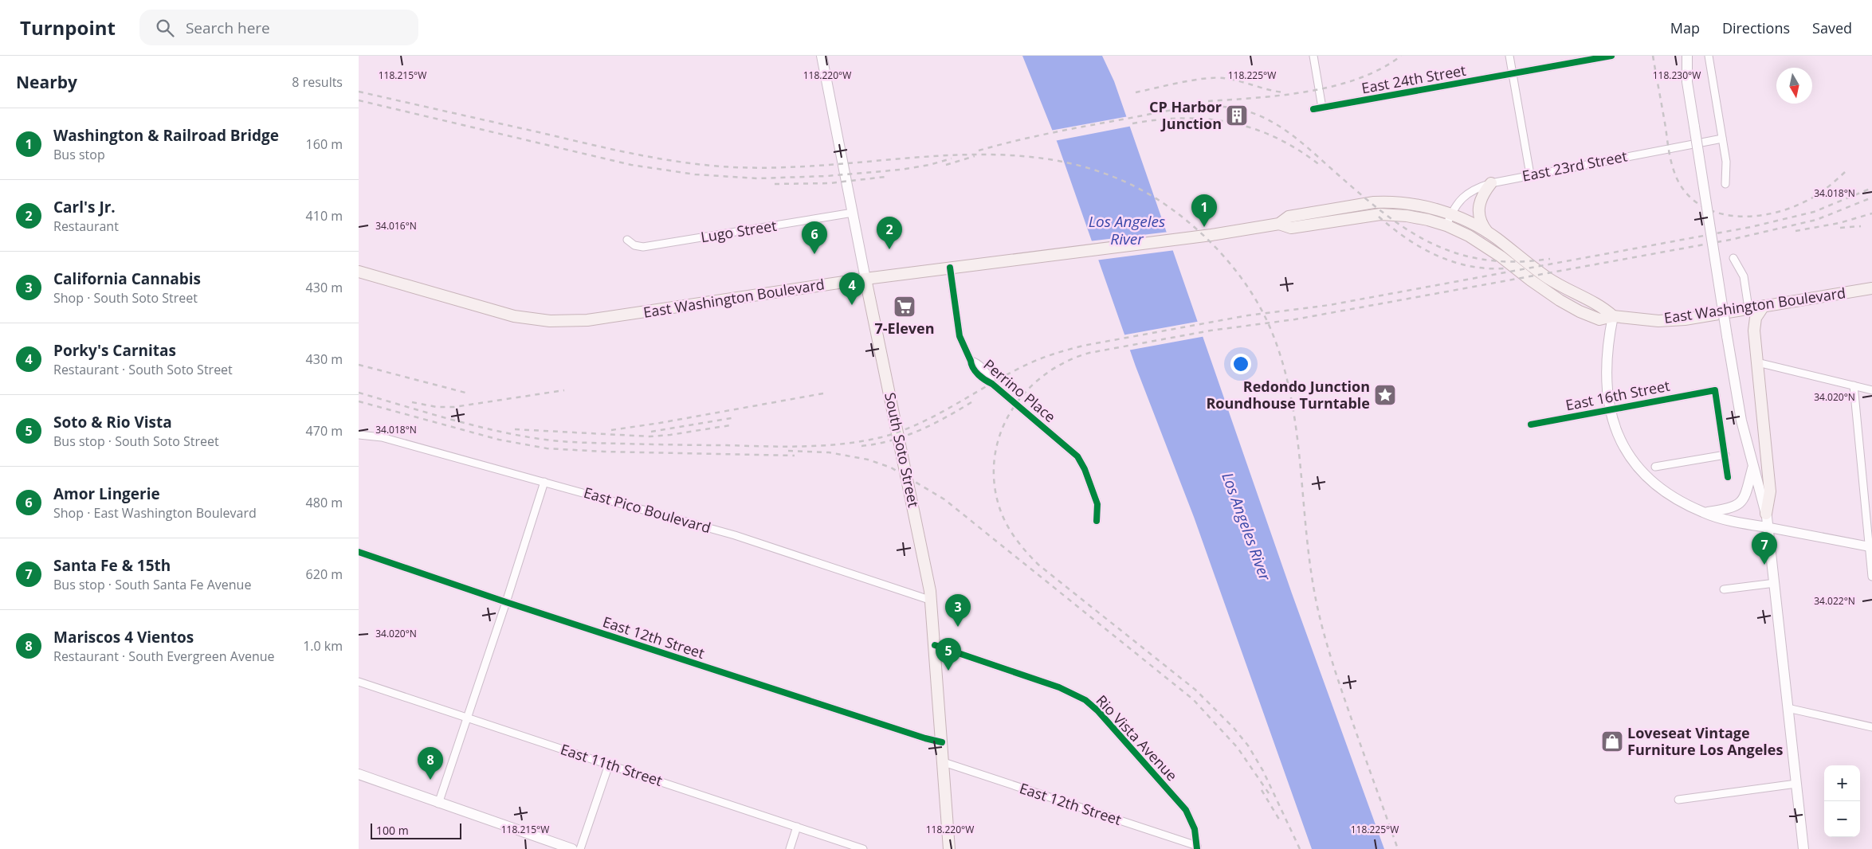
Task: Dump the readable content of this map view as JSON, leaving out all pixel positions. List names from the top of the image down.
{
  "streets": {
    "main road": ["East Washington Boulevard", "South Soto Street"],
    "street": [
      "East 24th Street",
      "East 23rd Street",
      "Lugo Street",
      "Perrino Place",
      "East 16th Street",
      "East Pico Boulevard",
      "East 12th Street",
      "Rio Vista Avenue",
      "East 11th Street"
    ]
  },
  "crossings": [
    ["East 23rd Street", "East Washington Boulevard"],
    ["Lugo Street", "South Soto Street"],
    ["East Washington Boulevard", "Perrino Place"],
    ["East Washington Boulevard", "South Soto Street"],
    ["South Soto Street", "East Pico Boulevard"],
    ["South Soto Street", "East 12th Street"],
    ["South Soto Street", "Rio Vista Avenue"],
    ["East 12th Street", "Rio Vista Avenue"]
  ],
  "water": ["Los Angeles River"],
  "places": {
    "building": ["CP Harbor Junction"],
    "supermarket": ["7-Eleven"],
    "place": ["Redondo Junction Roundhouse Turntable"],
    "shop": ["Loveseat Vintage Furniture Los Angeles"]
  },
  "scale_bar": "100 m",
  "north": "bottom",
  "page": {
    "header": "Turnpoint",
    "search": "Search here",
    "nav": ["Map", "Directions", "Saved"],
    "heading": ["Nearby", "8 results"],
    "list": [
      {
        "mark": "1",
        "name": "Washington & Railroad Bridge",
        "note": "Bus stop",
        "value": "160 m"
      },
      {
        "mark": "2",
        "name": "Carl's Jr.",
        "note": "Restaurant",
        "value": "410 m"
      },
      {
        "mark": "3",
        "name": "California Cannabis",
        "note": "Shop · South Soto Street",
        "value": "430 m"
      },
      {
        "mark": "4",
        "name": "Porky's Carnitas",
        "note": "Restaurant · South Soto Street",
        "value": "430 m"
      },
      {
        "mark": "5",
        "name": "Soto & Rio Vista",
        "note": "Bus stop · South Soto Street",
        "value": "470 m"
      },
      {
        "mark": "6",
        "name": "Amor Lingerie",
        "note": "Shop · East Washington Boulevard",
        "value": "480 m"
      },
      {
        "mark": "7",
        "name": "Santa Fe & 15th",
        "note": "Bus stop · South Santa Fe Avenue",
        "value": "620 m"
      },
      {
        "mark": "8",
        "name": "Mariscos 4 Vientos",
        "note": "Restaurant · South Evergreen Avenue",
        "value": "1.0 km"
      }
    ],
    "pins": [
      "1",
      "2",
      "6",
      "4",
      "7",
      "3",
      "5",
      "8"
    ],
    "map_buttons": ["+", "−"],
    "scale": "100 m"
  },
  "coordinates": [
    "118.215°W",
    "118.220°W",
    "118.225°W",
    "118.230°W",
    "34.018°N",
    "34.016°N",
    "34.020°N",
    "34.022°N"
  ]
}
